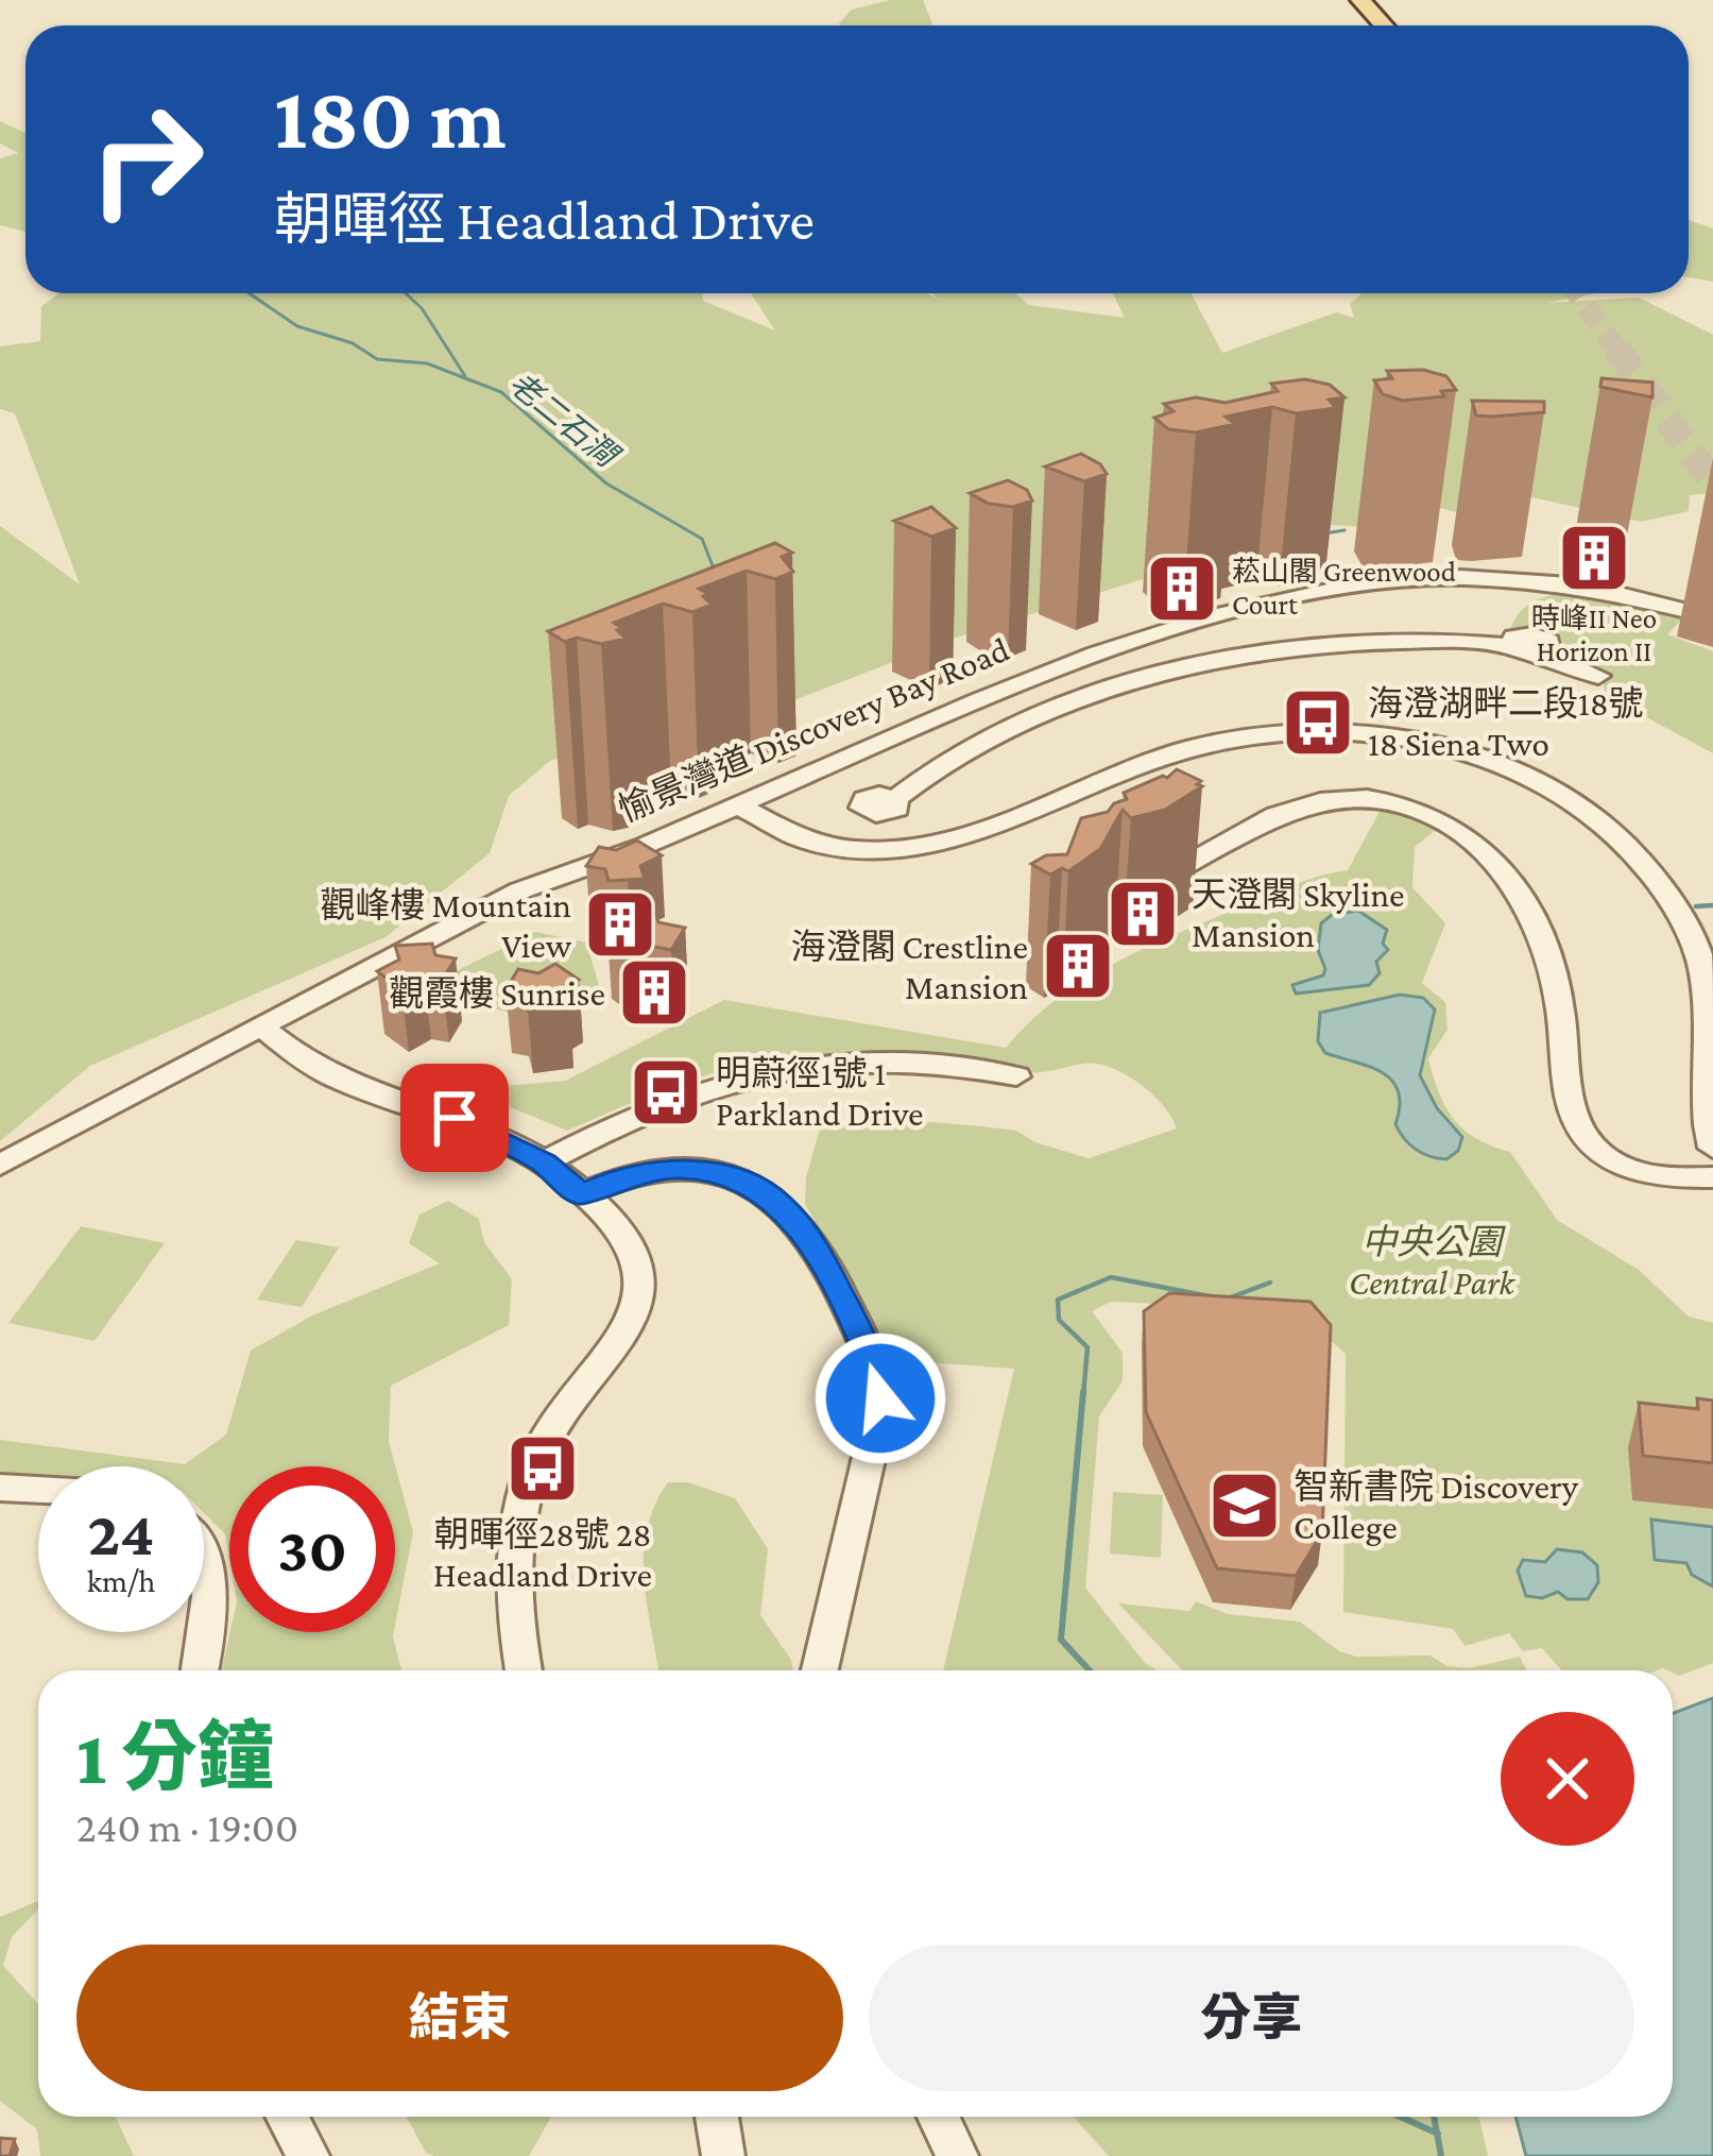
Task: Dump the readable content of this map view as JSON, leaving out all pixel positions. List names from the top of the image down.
{
  "streets": {
    "street": ["愉景灣道 Discovery Bay Road"]
  },
  "water": ["老二石澗"],
  "parks": ["中央公園 Central Park"],
  "places": {
    "building": [
      "時峰II Neo Horizon II",
      "菘山閣 Greenwood Court",
      "天澄閣 Skyline Mansion",
      "觀峰樓 Mountain View",
      "海澄閣 Crestline Mansion",
      "觀霞樓 Sunrise"
    ],
    "bus stop": ["海澄湖畔二段18號 18 Siena Two", "明蔚徑1號 1 Parkland Drive", "朝暉徑28號 28 Headland Drive"],
    "school or university": ["智新書院 Discovery College"]
  },
  "page": {
    "turn": ["180 m", "朝暉徑 Headland Drive"],
    "speed": "24 km/h",
    "limit": "30",
    "heading": ["1 分鐘", "240 m · 19:00"],
    "buttons": ["結束", "分享"]
  }
}
